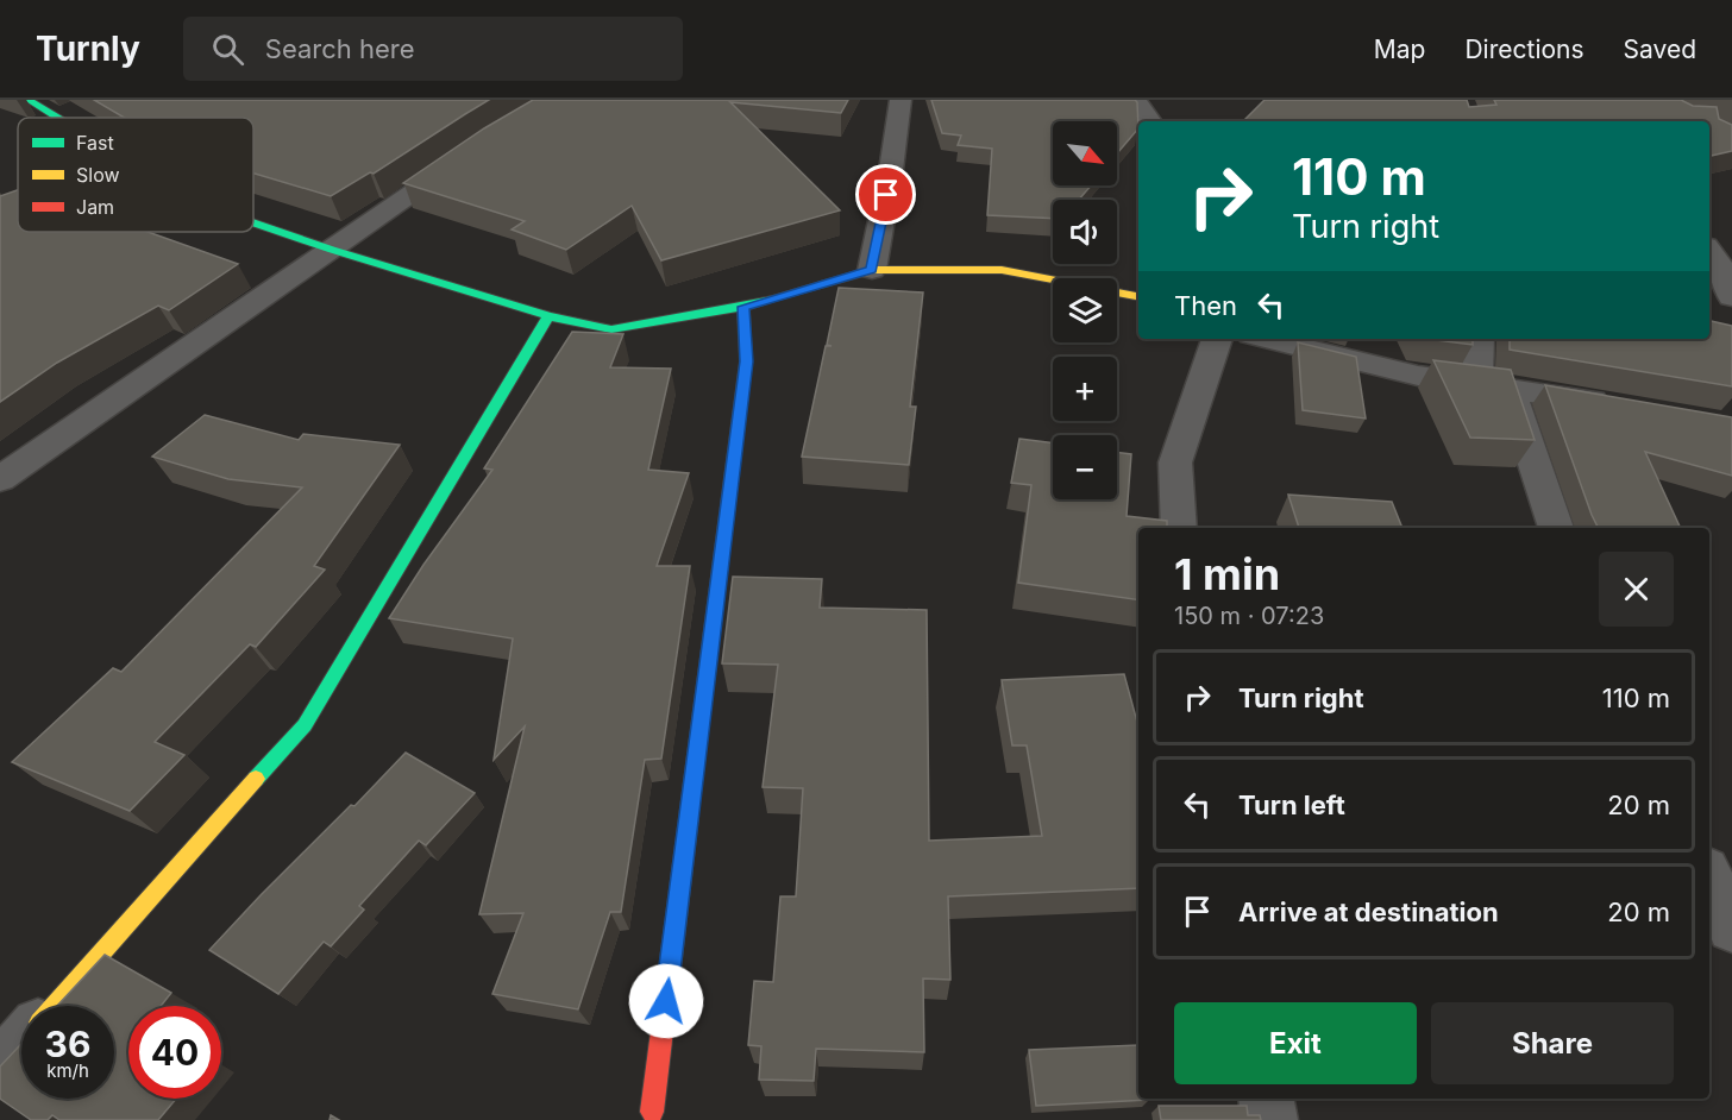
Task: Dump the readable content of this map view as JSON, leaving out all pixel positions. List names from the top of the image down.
{
  "legend": ["Fast", "Slow", "Jam"],
  "north": "bottom right",
  "page": {
    "header": "Turnly",
    "search": "Search here",
    "nav": ["Map", "Directions", "Saved"],
    "map_buttons": ["+", "−"],
    "turn": ["110 m", "Turn right"],
    "then": "Then",
    "heading": ["1 min", "150 m · 07:23"],
    "list": [
      {
        "name": "Turn right",
        "value": "110 m"
      },
      {
        "name": "Turn left",
        "value": "20 m"
      },
      {
        "name": "Arrive at destination",
        "value": "20 m"
      }
    ],
    "buttons": ["Exit", "Share"],
    "speed": "36 km/h",
    "limit": "40"
  }
}
